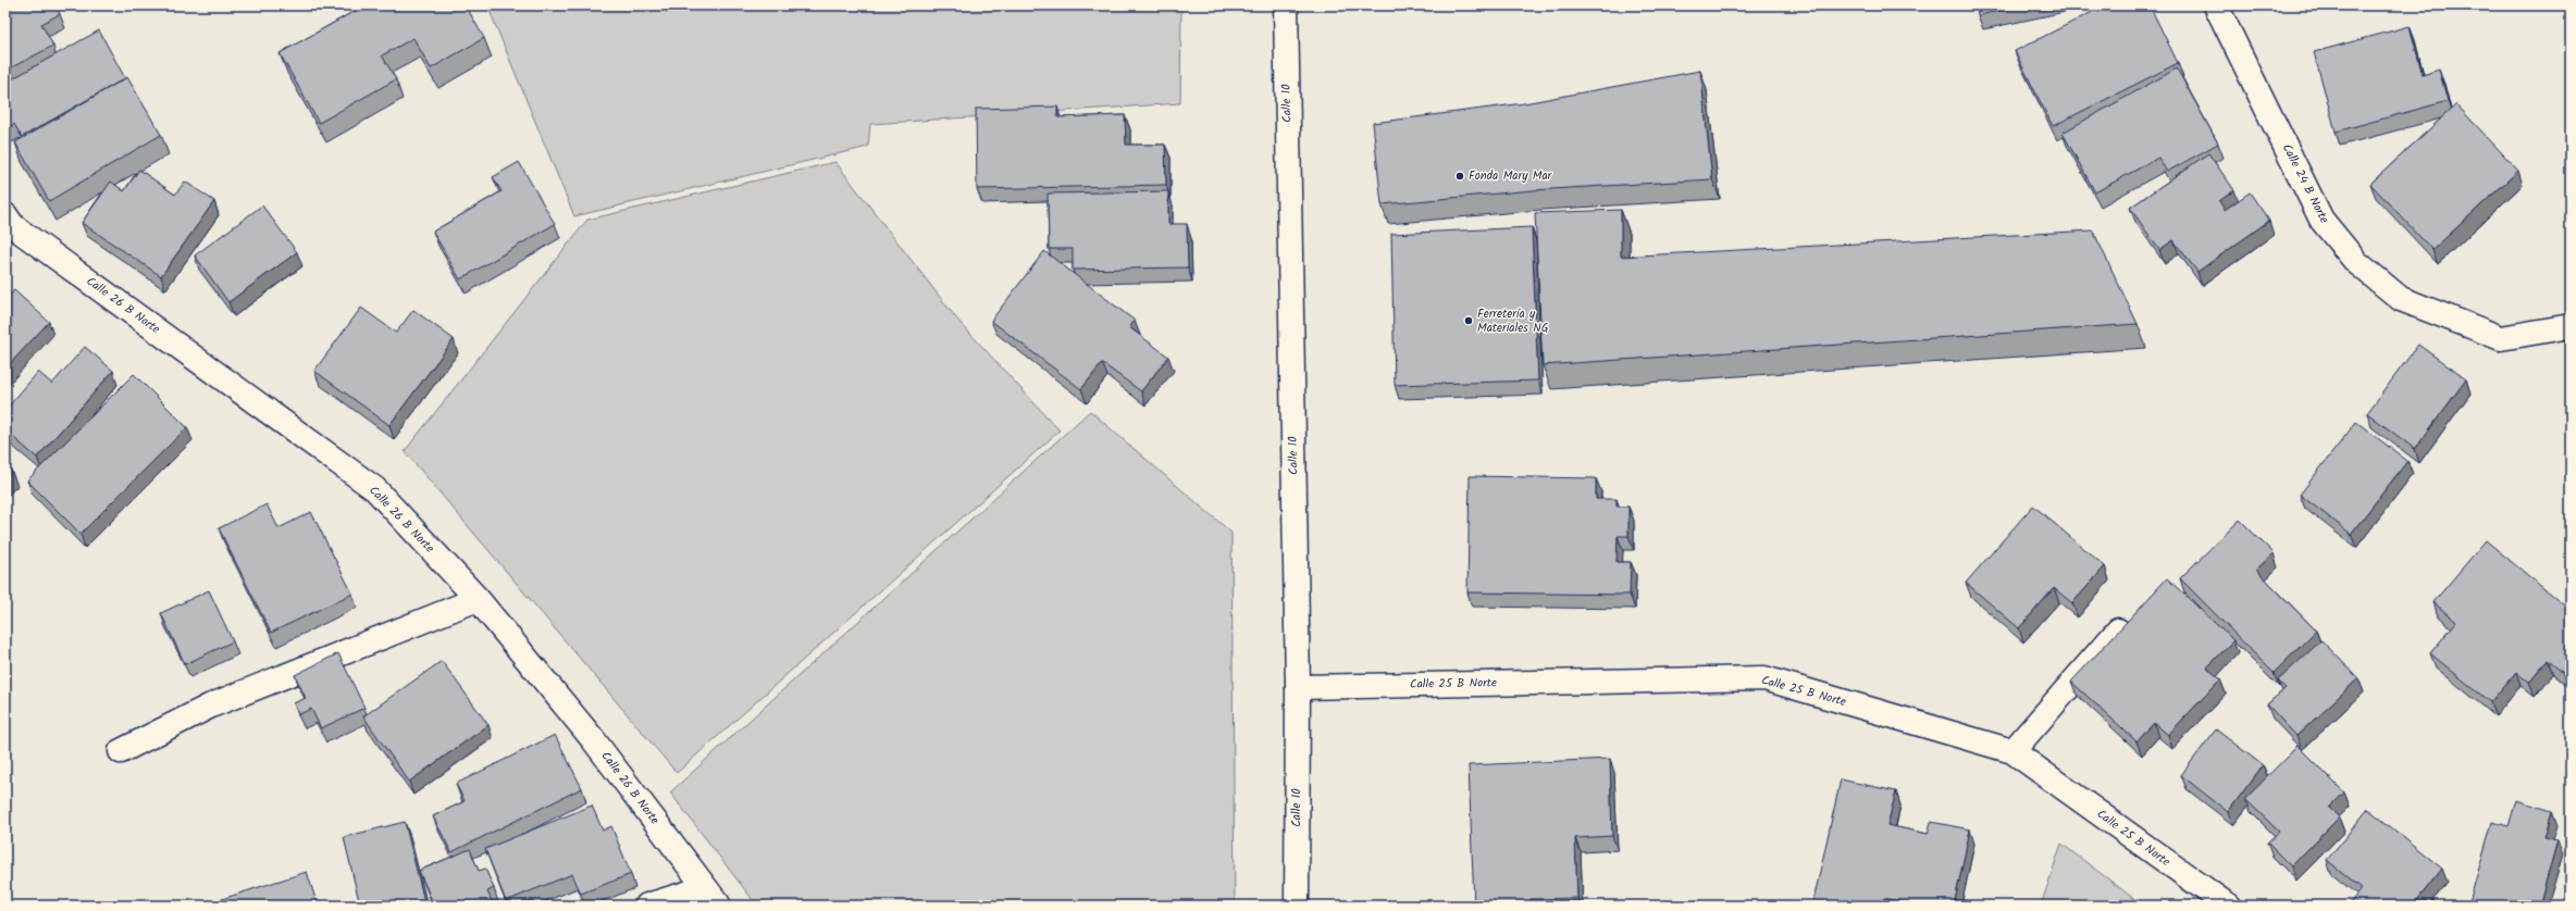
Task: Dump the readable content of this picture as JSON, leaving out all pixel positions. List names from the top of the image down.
{
  "streets": {
    "street": [
      "Calle 10",
      "Calle 24 B Norte",
      "Calle 26 B Norte",
      "Calle 25 B Norte"
    ]
  },
  "crossings": [
    ["Calle 10", "Calle 25 B Norte"]
  ],
  "places": ["Fonda Mary Mar", "Ferretería y Materiales NG"]
}
